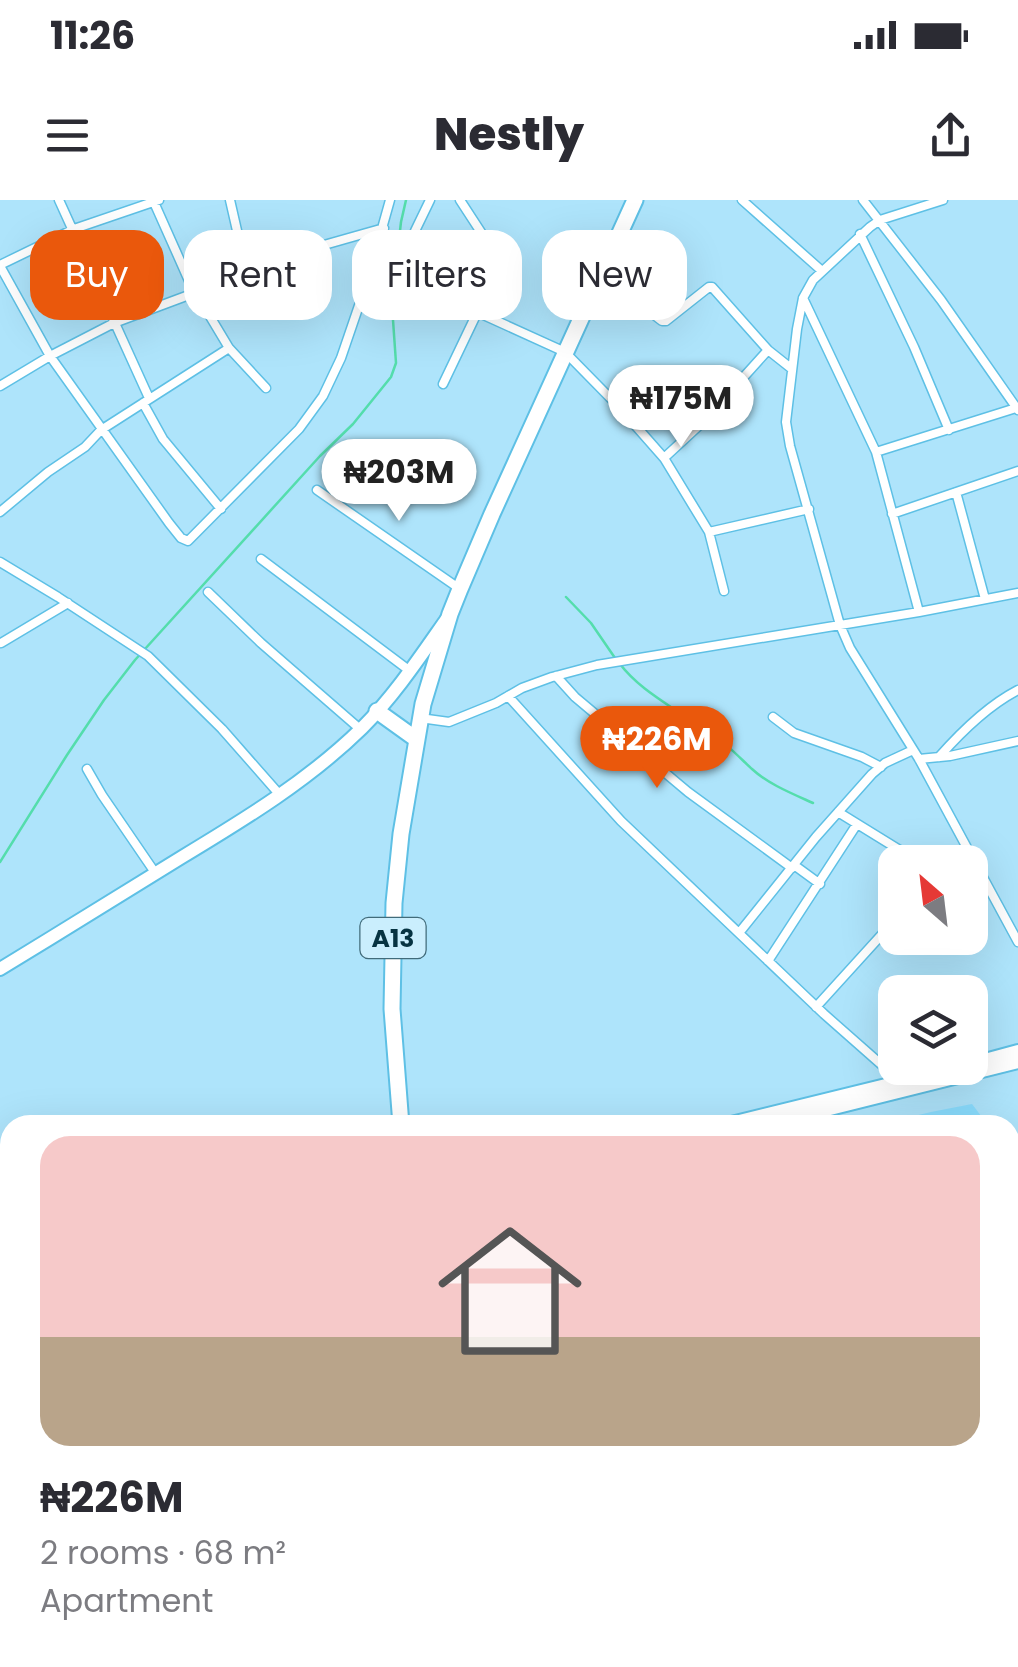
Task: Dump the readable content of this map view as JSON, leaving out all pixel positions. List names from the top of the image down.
{
  "streets": {
    "highway": ["A13"]
  },
  "north": "top left",
  "page": {
    "status": "11:26",
    "header": "Nestly",
    "chip": [
      "Buy",
      "Rent",
      "Filters",
      "New"
    ],
    "price": ["₦175M", "₦203M", "₦226M"],
    "list": [
      {
        "name": "₦226M",
        "note": "2 rooms · 68 m² · Apartment"
      }
    ]
  }
}
